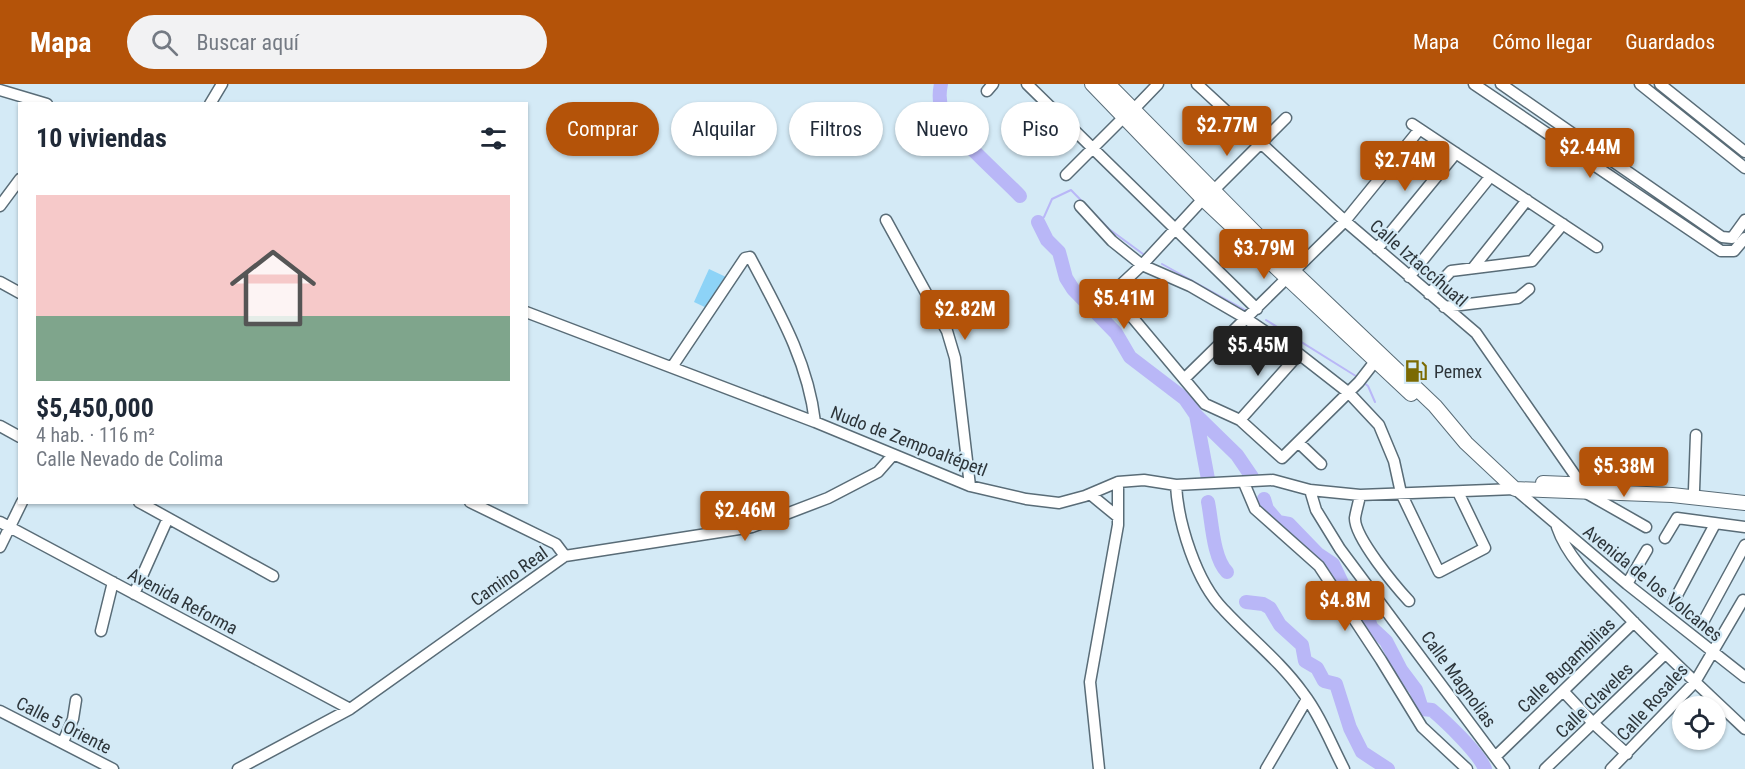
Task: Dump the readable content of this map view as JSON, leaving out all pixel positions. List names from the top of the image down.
{
  "streets": {
    "street": [
      "Calle Iztaccíhuatl",
      "Nudo de Zempoaltépetl",
      "Camino Real",
      "Avenida de los Volcanes",
      "Avenida Reforma",
      "Calle Bugambilias",
      "Calle Magnolias",
      "Calle Claveles",
      "Calle Rosales",
      "Calle 5 Oriente"
    ]
  },
  "crossings": [
    ["Nudo de Zempoaltépetl", "Camino Real"],
    ["Nudo de Zempoaltépetl", "Avenida de los Volcanes"],
    ["Nudo de Zempoaltépetl", "Calle Magnolias"],
    ["Camino Real", "Avenida Reforma"],
    ["Avenida de los Volcanes", "Calle Rosales"],
    ["Calle Bugambilias", "Calle Magnolias"]
  ],
  "places": {
    "fuel station": ["Pemex"]
  },
  "page": {
    "header": "Mapa",
    "search": "Buscar aquí",
    "nav": ["Mapa", "Cómo llegar", "Guardados"],
    "chip": [
      "Comprar",
      "Alquilar",
      "Filtros",
      "Nuevo",
      "Piso"
    ],
    "heading": "10 viviendas",
    "price": [
      "$2.77M",
      "$2.44M",
      "$2.74M",
      "$3.79M",
      "$5.41M",
      "$2.82M",
      "$5.45M",
      "$5.38M",
      "$2.46M",
      "$4.8M"
    ],
    "list": [
      {
        "name": "$5,450,000",
        "note": "4 hab. · 116 m² · Calle Nevado de Colima"
      }
    ]
  }
}
